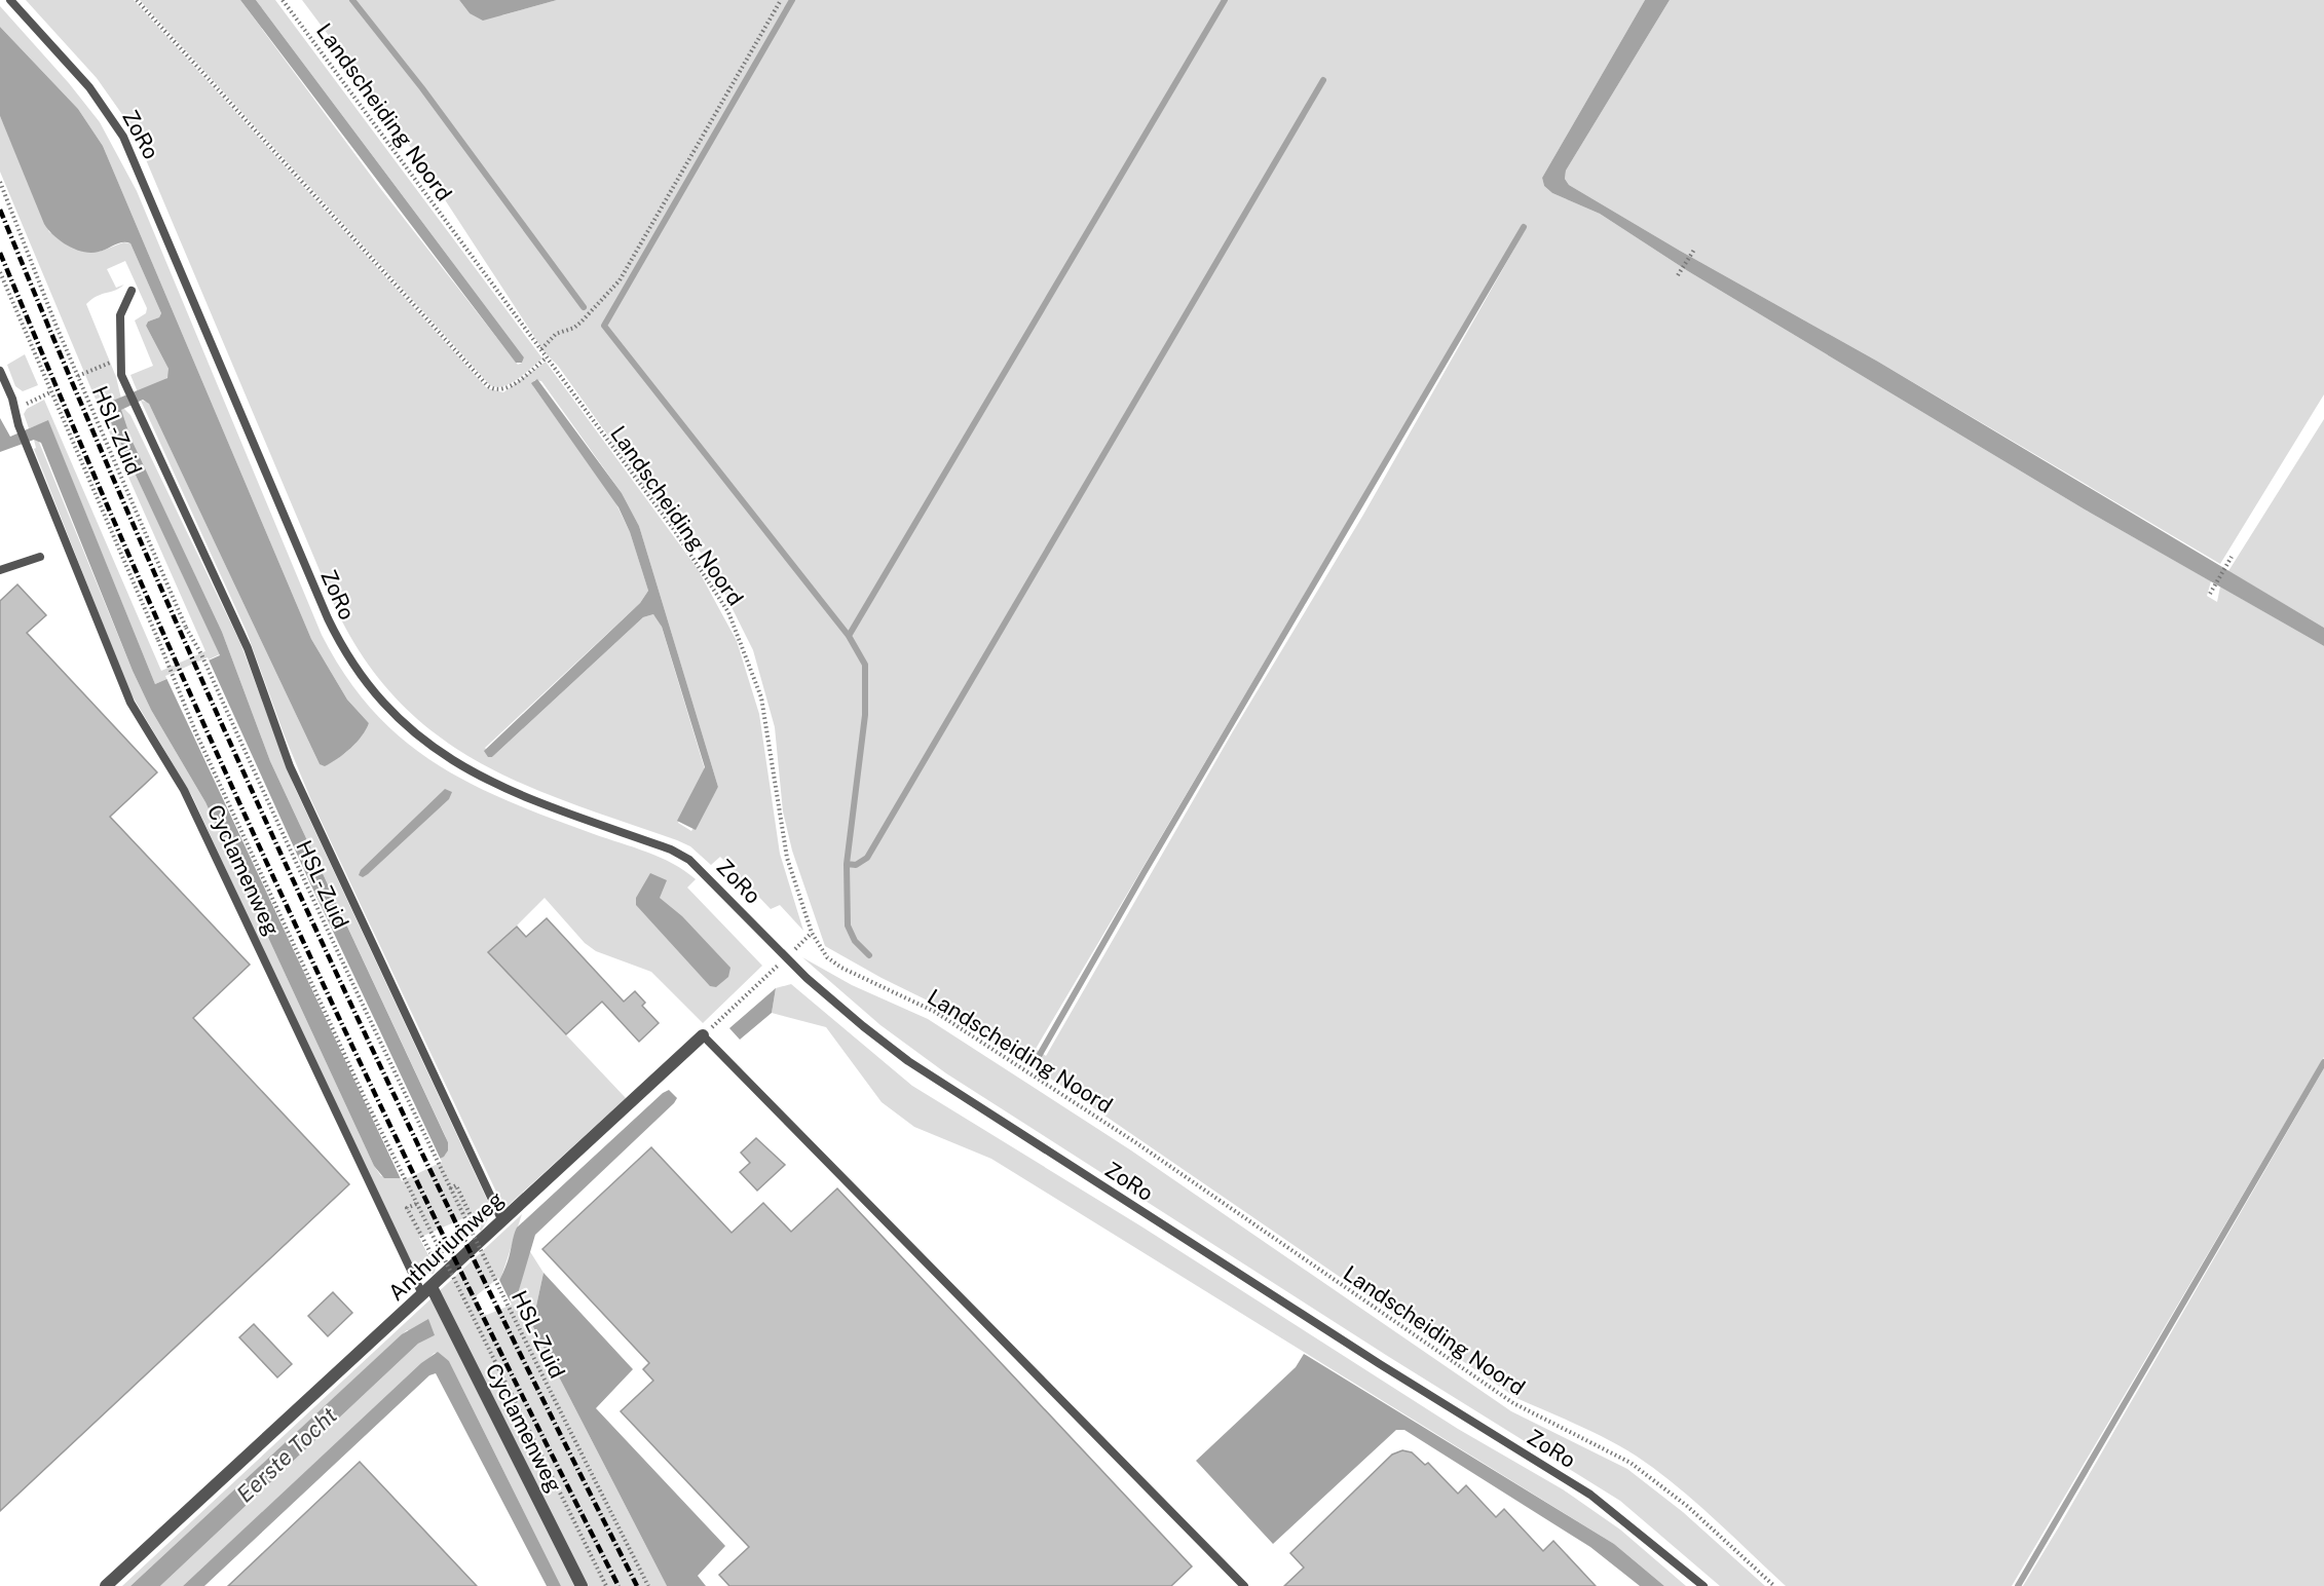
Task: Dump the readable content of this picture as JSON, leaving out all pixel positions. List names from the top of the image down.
{
  "streets": {
    "street": ["Cyclamenweg", "Anthuriumweg"],
    "lane": ["ZoRo"],
    "path": ["Landscheiding Noord", "HSL-Zuid"]
  },
  "crossings": [
    ["Cyclamenweg", "Anthuriumweg"]
  ],
  "water": ["Eerste Tocht"]
}
